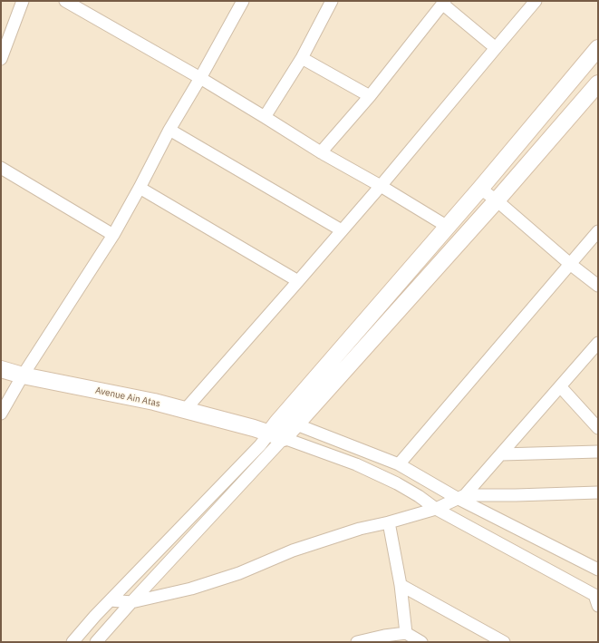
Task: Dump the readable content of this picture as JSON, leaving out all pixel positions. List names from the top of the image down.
{
  "streets": {
    "street": ["Avenue Ain Atas"]
  }
}
